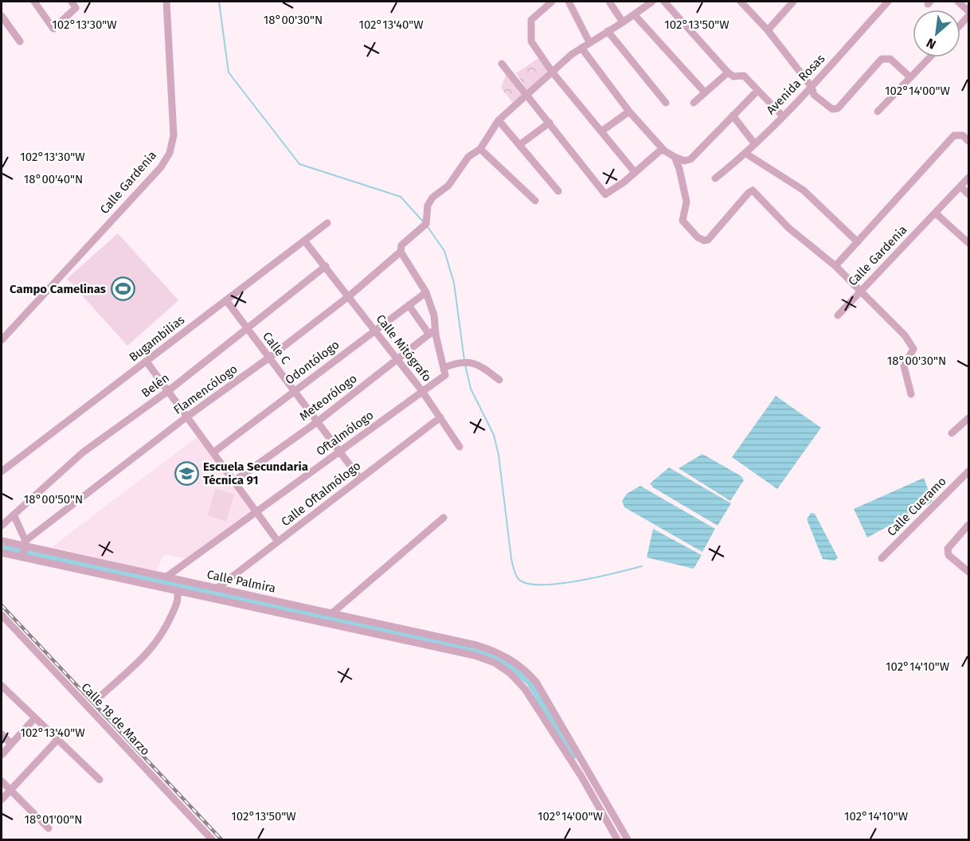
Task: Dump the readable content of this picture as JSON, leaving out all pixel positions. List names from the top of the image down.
{
  "streets": {
    "street": [
      "Avenida Rosas",
      "Calle Gardenia",
      "Bugambilias",
      "Calle C",
      "Calle Mitógrafo",
      "Odontólogo",
      "Belén",
      "Flamencólogo",
      "Meteorólogo",
      "Oftalmólogo",
      "Calle Oftalmólogo",
      "Calle Cueramo",
      "Calle Palmira",
      "Calle 18 de Marzo"
    ]
  },
  "crossings": [
    ["Bugambilias", "Calle C"],
    ["Bugambilias", "Calle Mitógrafo"],
    ["Calle C", "Odontólogo"],
    ["Calle C", "Belén"],
    ["Calle C", "Flamencólogo"],
    ["Calle C", "Meteorólogo"],
    ["Calle C", "Oftalmólogo"],
    ["Calle C", "Calle Oftalmólogo"],
    ["Calle Mitógrafo", "Odontólogo"],
    ["Calle Mitógrafo", "Belén"],
    ["Calle Mitógrafo", "Flamencólogo"],
    ["Calle Mitógrafo", "Meteorólogo"],
    ["Calle Mitógrafo", "Oftalmólogo"],
    ["Calle Mitógrafo", "Calle Oftalmólogo"],
    ["Flamencólogo", "Calle Palmira"],
    ["Oftalmólogo", "Calle Palmira"],
    ["Calle Oftalmólogo", "Calle Palmira"]
  ],
  "places": {
    "sports": ["Campo Camelinas"],
    "school or university": ["Escuela Secundaria Técnica 91"]
  },
  "north": "bottom left",
  "coordinates": [
    "18°00'30\"N",
    "102°13'30\"W",
    "102°13'40\"W",
    "102°13'50\"W",
    "102°14'00\"W",
    "18°00'40\"N",
    "18°00'50\"N",
    "102°14'10\"W",
    "18°01'00\"N"
  ]
}
